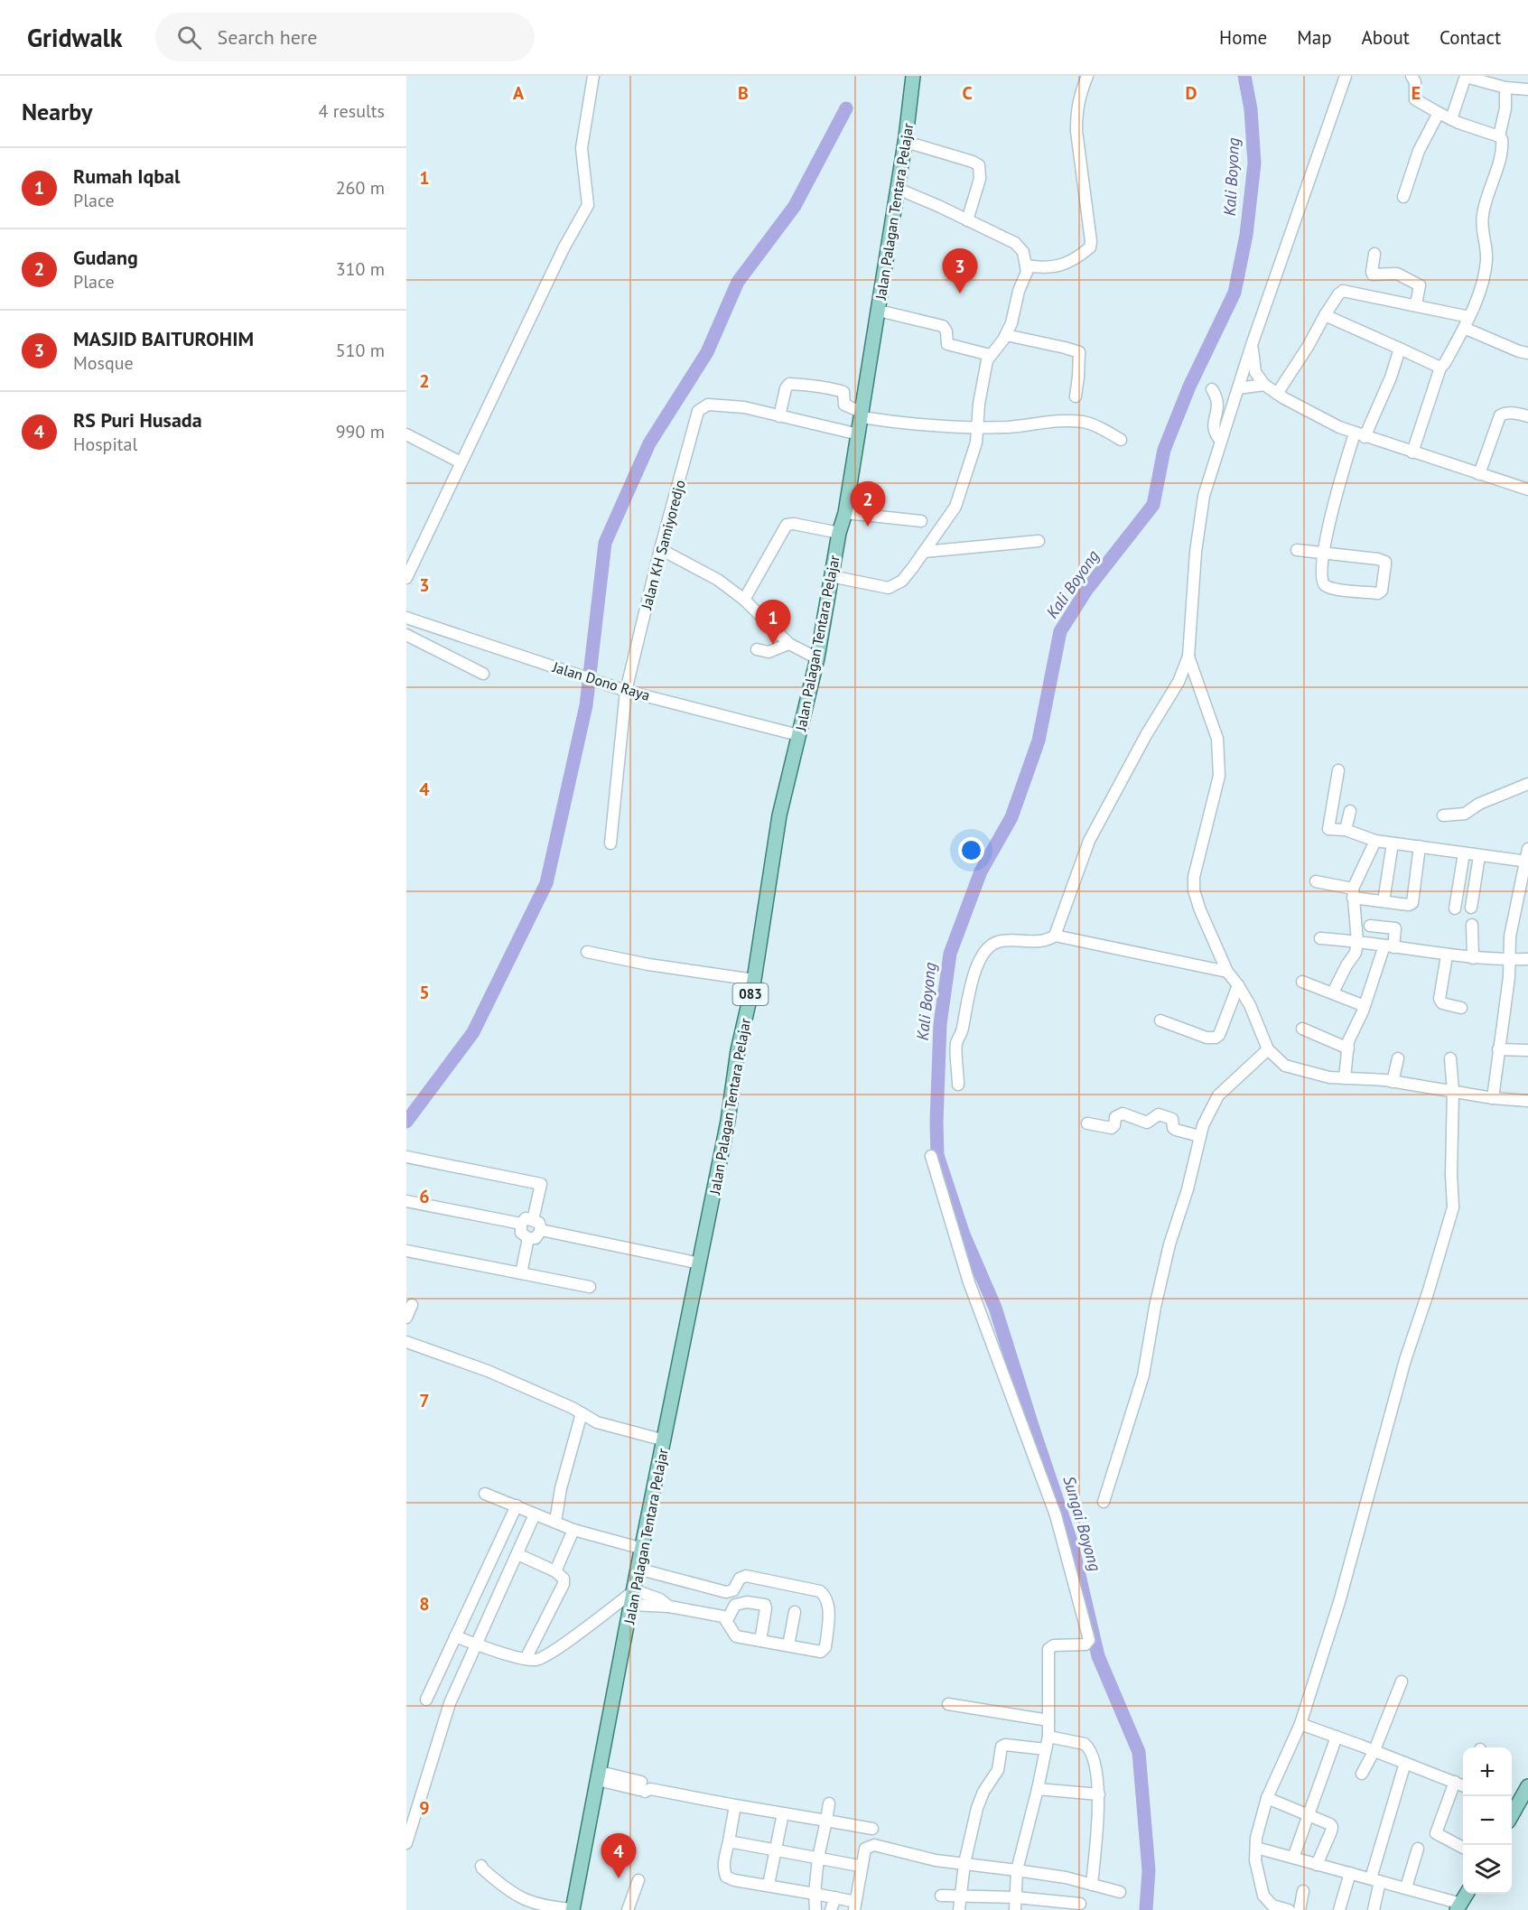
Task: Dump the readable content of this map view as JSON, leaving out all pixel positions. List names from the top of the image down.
{
  "streets": {
    "main road": ["Jalan Palagan Tentara Pelajar", "083"],
    "street": ["Jalan KH Samiyoredjo", "Jalan Dono Raya"]
  },
  "crossings": [
    ["Jalan Palagan Tentara Pelajar", "Jalan KH Samiyoredjo"],
    ["Jalan Palagan Tentara Pelajar", "Jalan Dono Raya"],
    ["Jalan KH Samiyoredjo", "Jalan Dono Raya"]
  ],
  "water": ["Kali Boyong", "Sungai Boyong"],
  "page": {
    "header": "Gridwalk",
    "search": "Search here",
    "nav": [
      "Home",
      "Map",
      "About",
      "Contact"
    ],
    "heading": ["Nearby", "4 results"],
    "list": [
      {
        "mark": "1",
        "name": "Rumah Iqbal",
        "note": "Place",
        "value": "260 m"
      },
      {
        "mark": "2",
        "name": "Gudang",
        "note": "Place",
        "value": "310 m"
      },
      {
        "mark": "3",
        "name": "MASJID BAITUROHIM",
        "note": "Mosque",
        "value": "510 m"
      },
      {
        "mark": "4",
        "name": "RS Puri Husada",
        "note": "Hospital",
        "value": "990 m"
      }
    ],
    "pins": [
      "3",
      "2",
      "1",
      "4"
    ],
    "map_buttons": ["+", "−"]
  },
  "grid": {
    "columns": [
      "A",
      "B",
      "C",
      "D",
      "E"
    ],
    "rows": [
      "1",
      "2",
      "3",
      "4",
      "5",
      "6",
      "7",
      "8",
      "9"
    ]
  }
}
